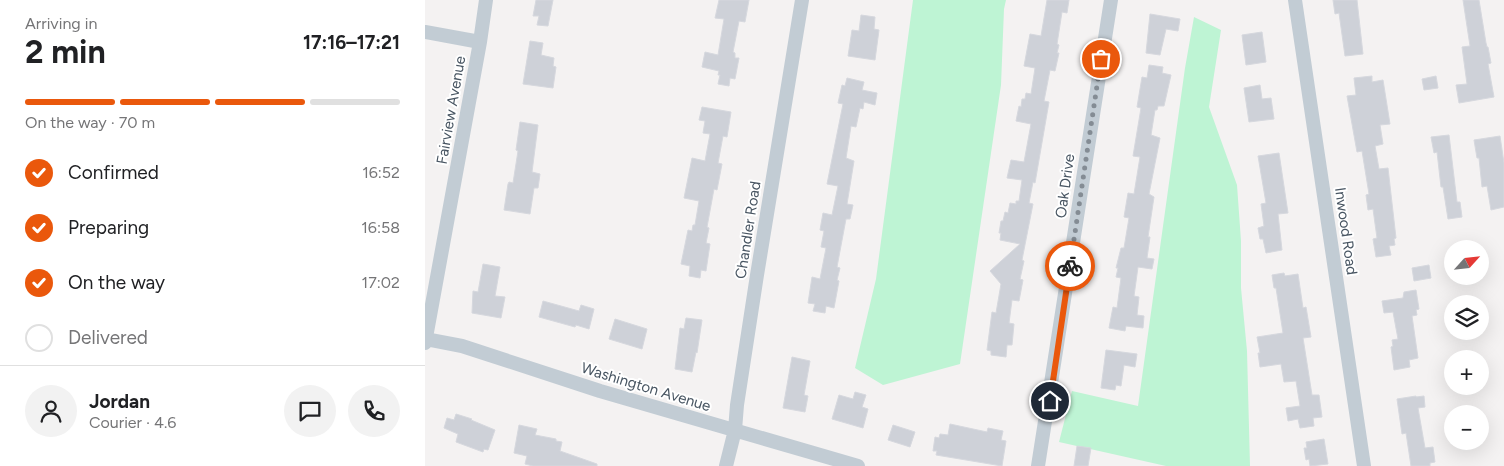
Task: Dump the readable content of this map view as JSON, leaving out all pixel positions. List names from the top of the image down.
{
  "streets": {
    "street": [
      "Fairview Avenue",
      "Oak Drive",
      "Chandler Road",
      "Inwood Road",
      "Washington Avenue"
    ]
  },
  "crossings": [
    ["Fairview Avenue", "Washington Avenue"],
    ["Chandler Road", "Washington Avenue"]
  ],
  "north": "top right",
  "page": {
    "heading": ["2 min", "Arriving in", "17:16–17:21"],
    "panel": ["Jordan", "Courier · 4.6"],
    "bar": "On the way · 70 m",
    "list": [
      ["Confirmed", "16:52"],
      ["Preparing", "16:58"],
      ["On the way", "17:02"],
      "Delivered"
    ],
    "map_buttons": ["+", "−"]
  }
}
